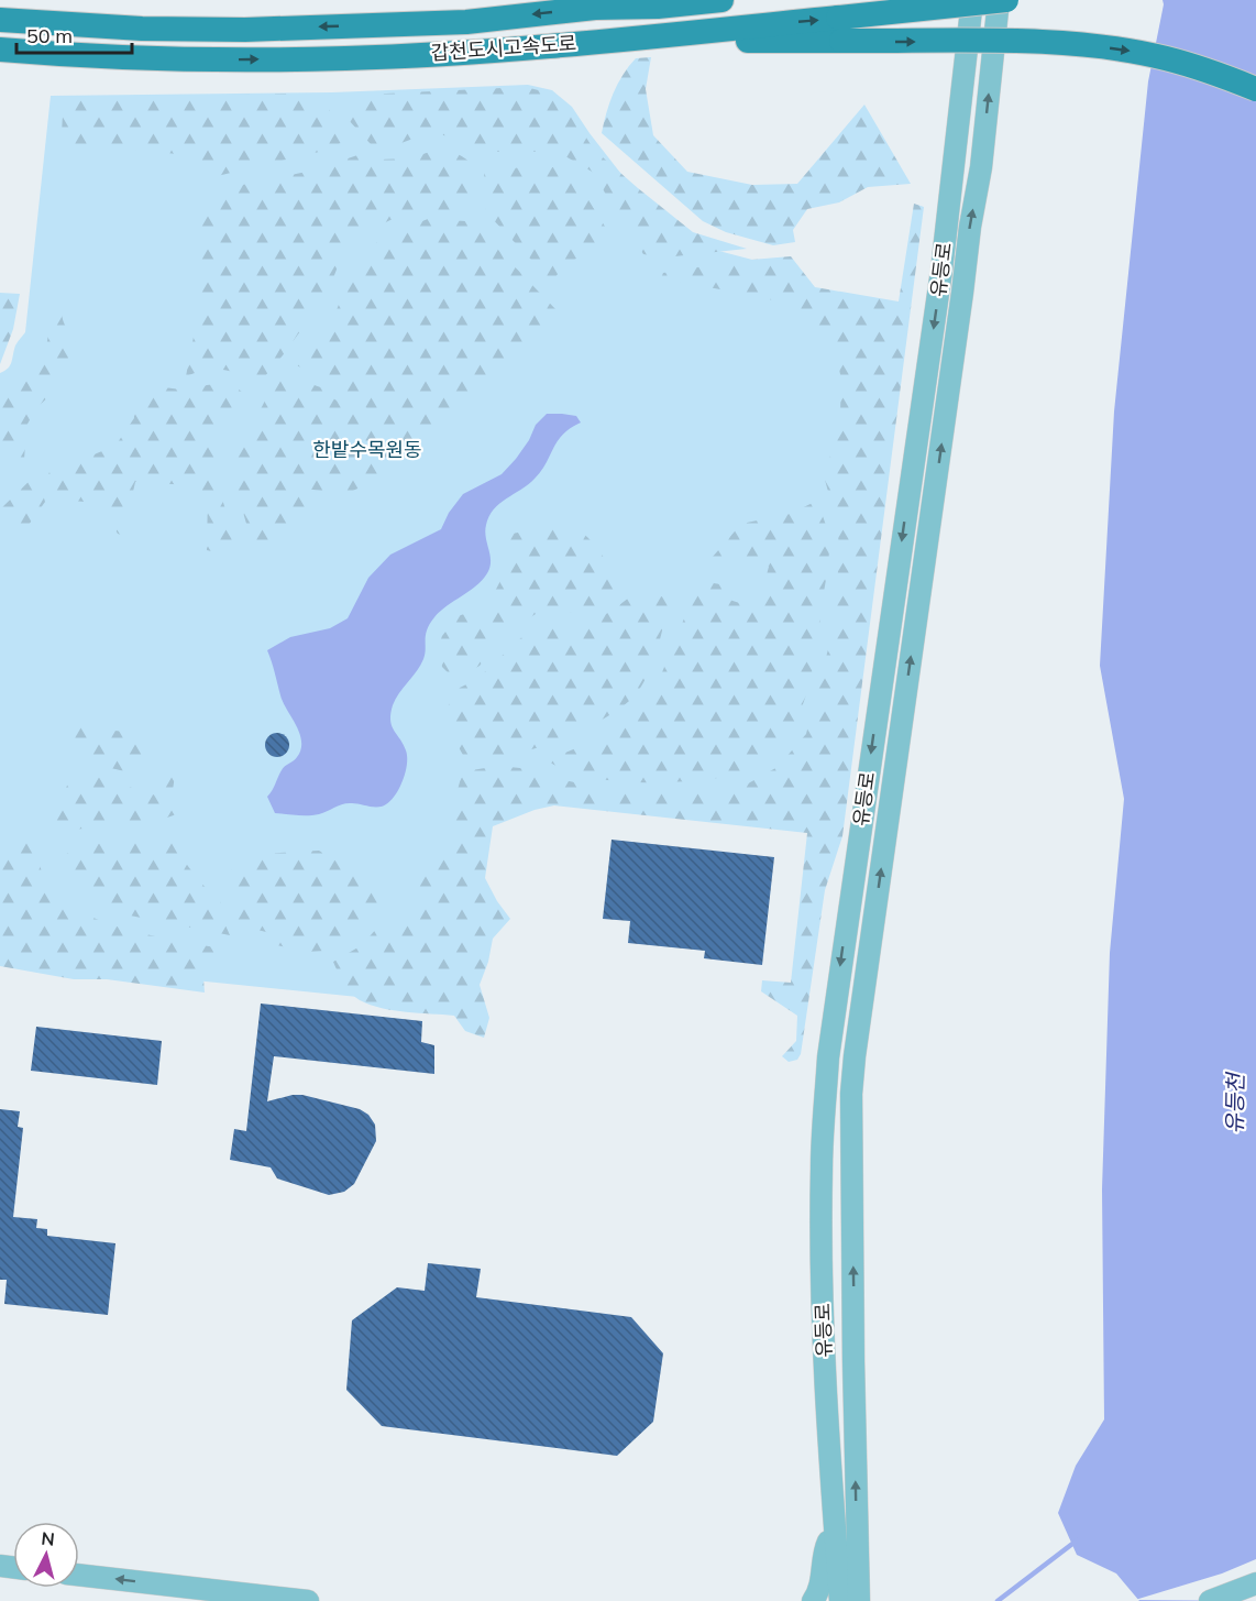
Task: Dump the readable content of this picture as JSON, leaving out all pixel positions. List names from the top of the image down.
{
  "streets": {
    "highway": ["갑천도시고속도로"],
    "main road": ["유등로"]
  },
  "water": ["유등천"],
  "parks": ["한밭수목원동"],
  "scale_bar": "50 m",
  "north": "top"
}
